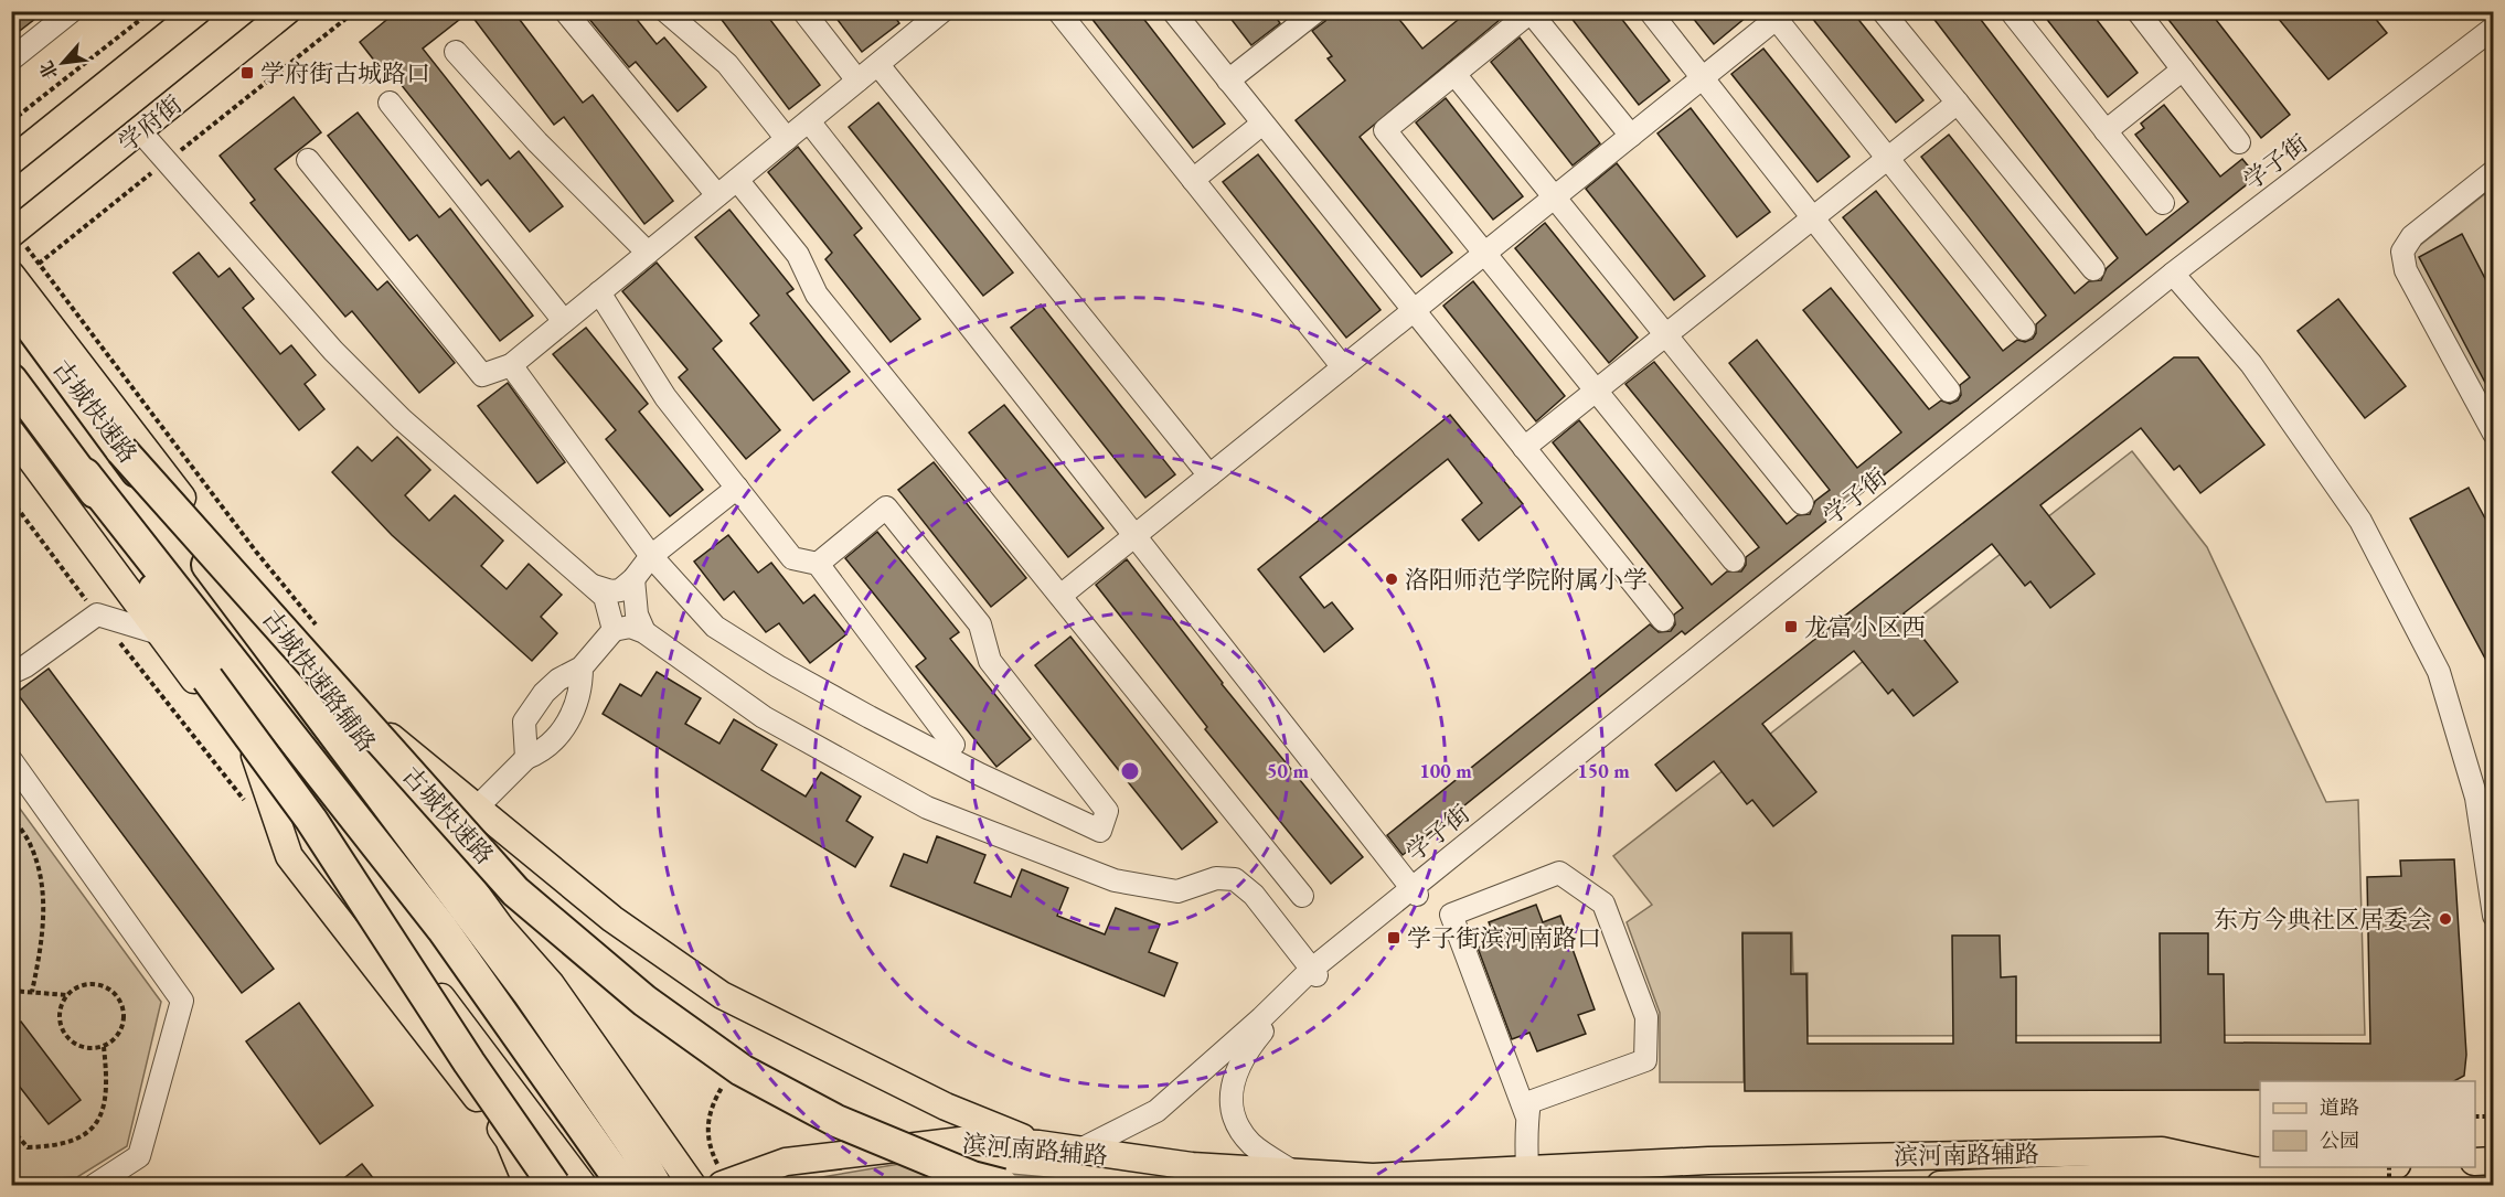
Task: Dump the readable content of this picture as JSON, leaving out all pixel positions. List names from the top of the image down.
{
  "streets": {
    "highway": ["古城快速路"],
    "main road": ["学府街", "古城快速路辅路", "滨河南路辅路"],
    "street": ["学子街"]
  },
  "places": {
    "transit": ["学府街古城路口", "龙富小区西", "学子街滨河南路口"],
    "other": ["洛阳师范学院附属小学", "东方今典社区居委会"]
  },
  "legend": ["道路", "公园"],
  "north": "bottom left",
  "rings": ["50 m", "100 m", "150 m"]
}
